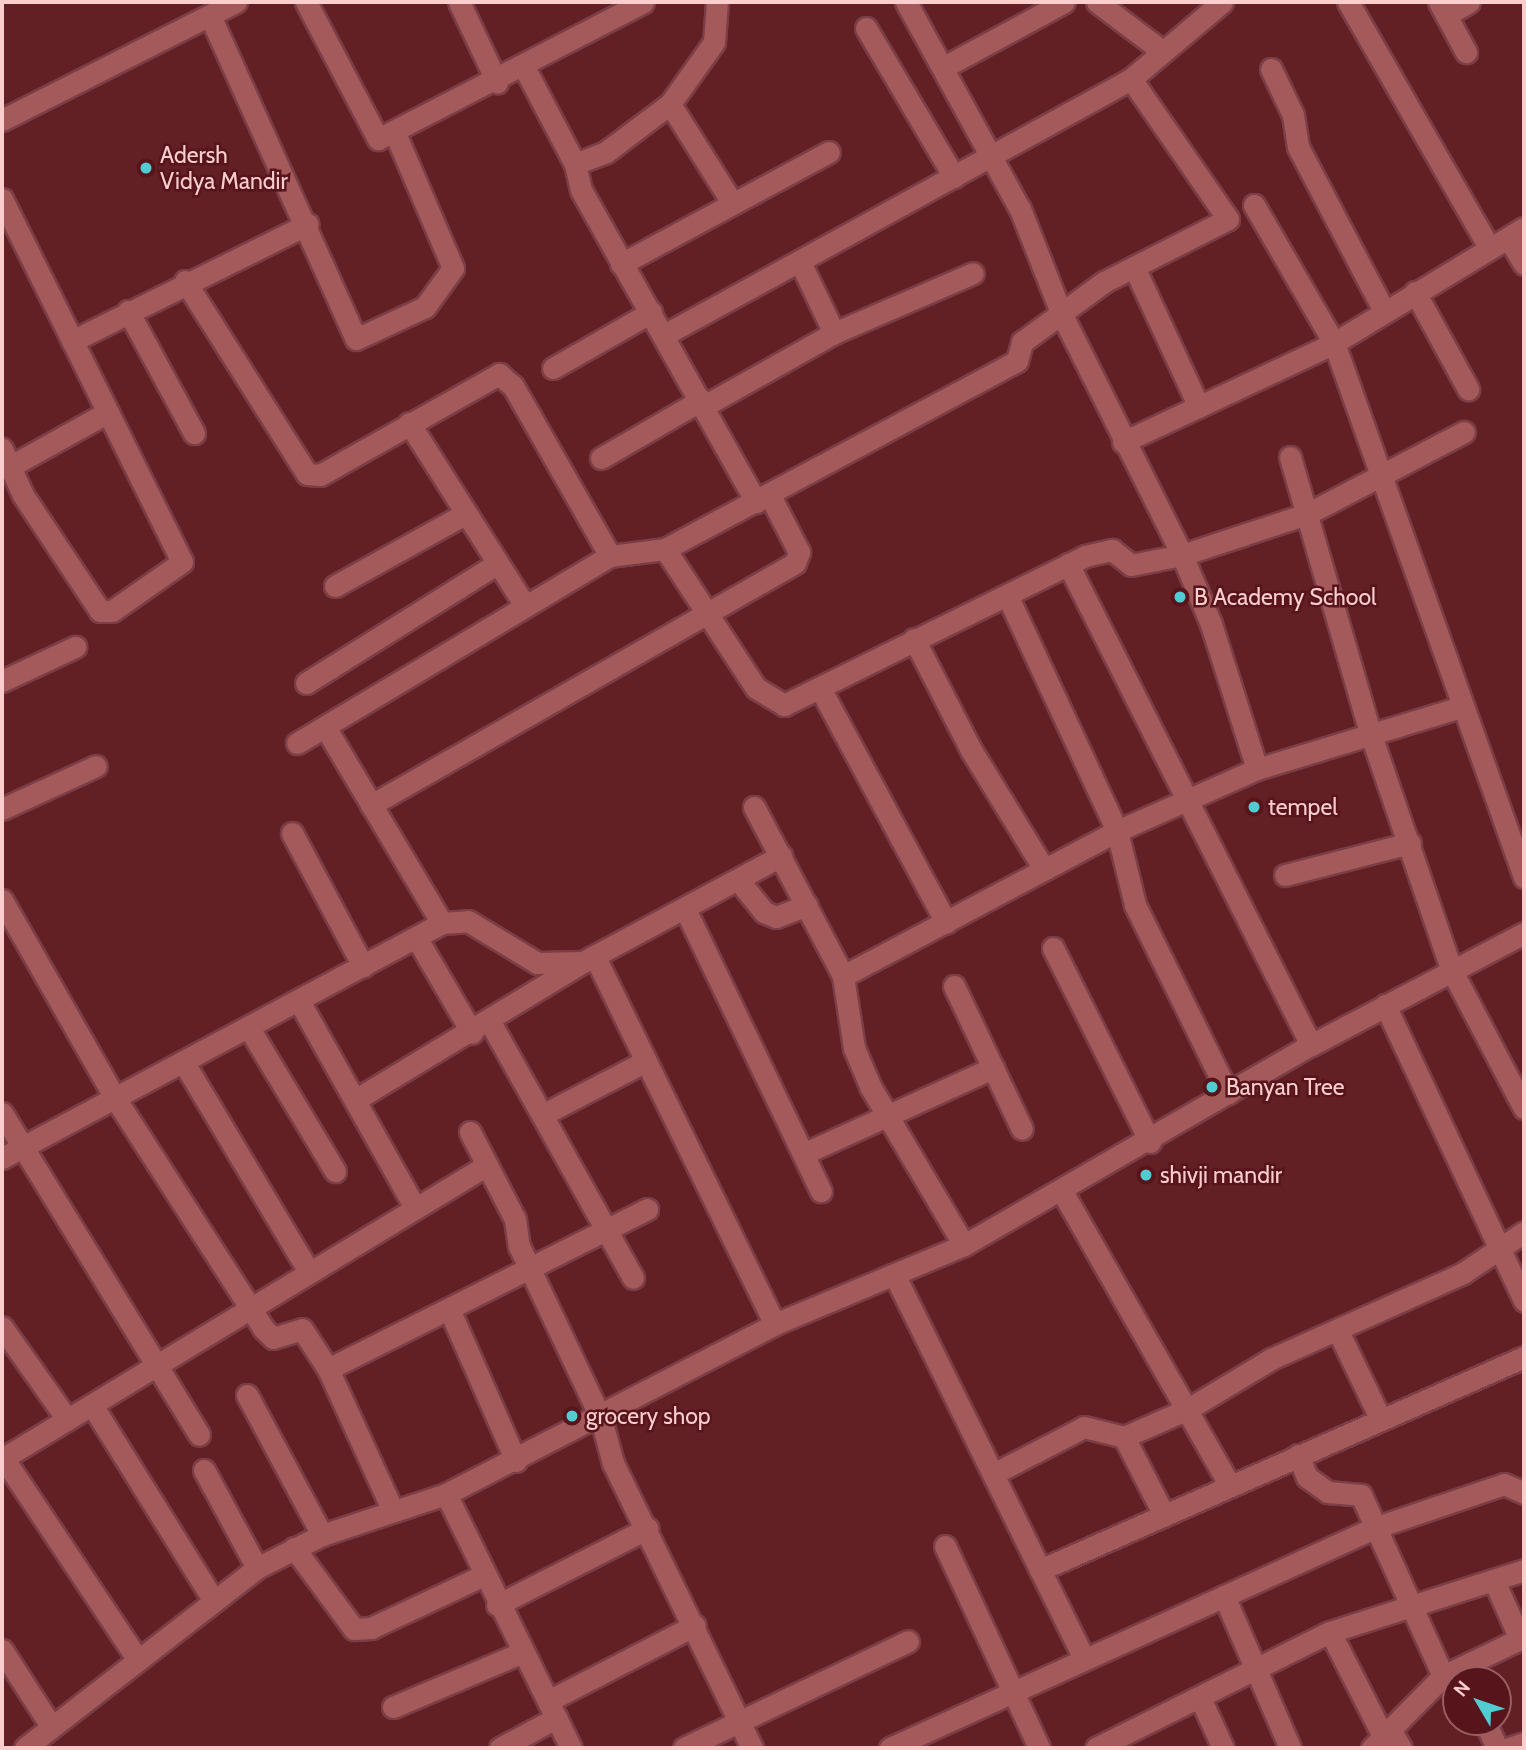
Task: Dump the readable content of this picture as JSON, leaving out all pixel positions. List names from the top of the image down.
{
  "places": [
    "Adersh Vidya Mandir",
    "B Academy School",
    "tempel",
    "Banyan Tree",
    "shivji mandir",
    "grocery shop"
  ],
  "north": "top left"
}
